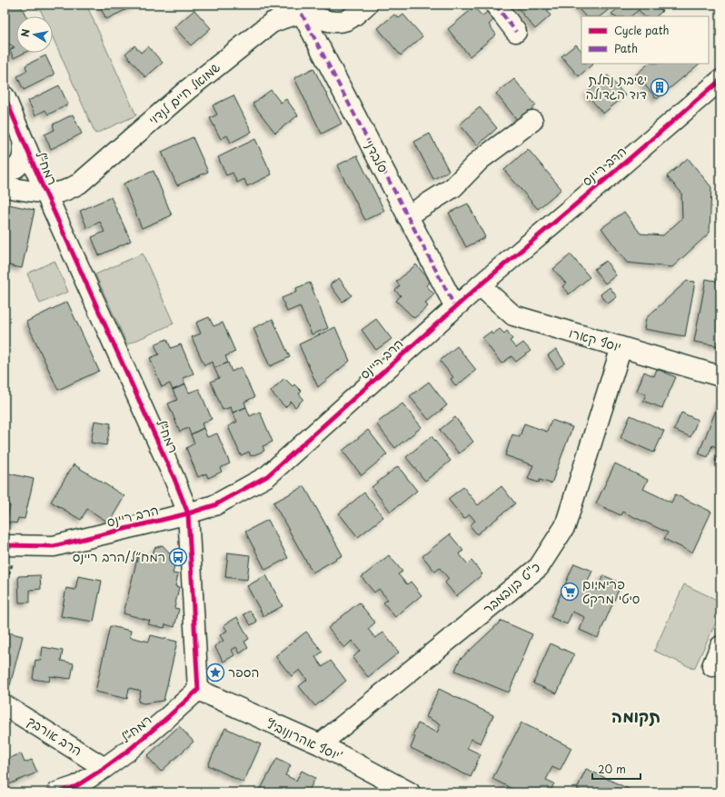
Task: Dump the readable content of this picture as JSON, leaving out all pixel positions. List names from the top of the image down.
{
  "streets": {
    "street": [
      "שמואל חיים לנדוי",
      "סלבדני",
      "הרב ריינס",
      "רמח\"ל",
      "יוסף קארו",
      "כ\"ט בנובמבר",
      "הרב אורבך",
      "יוסף אהרונוביץ'"
    ]
  },
  "crossings": [
    ["שמואל חיים לנדוי", "סלבדני"],
    ["שמואל חיים לנדוי", "רמח\"ל"],
    ["סלבדני", "הרב ריינס"],
    ["הרב ריינס", "רמח\"ל"],
    ["הרב ריינס", "יוסף קארו"],
    ["רמח\"ל", "הרב אורבך"],
    ["רמח\"ל", "יוסף אהרונוביץ'"],
    ["יוסף קארו", "כ\"ט בנובמבר"],
    ["כ\"ט בנובמבר", "יוסף אהרונוביץ'"]
  ],
  "districts": ["תקומה"],
  "places": {
    "building": ["ישיבת נחלת דוד הגדולה"],
    "bus stop": ["רמח״ל/הרב ריינס"],
    "supermarket": ["פרימיום סיטי מרקט"],
    "place": ["הספר"]
  },
  "legend": ["Cycle path", "Path"],
  "scale_bar": "20 m",
  "north": "left"
}
